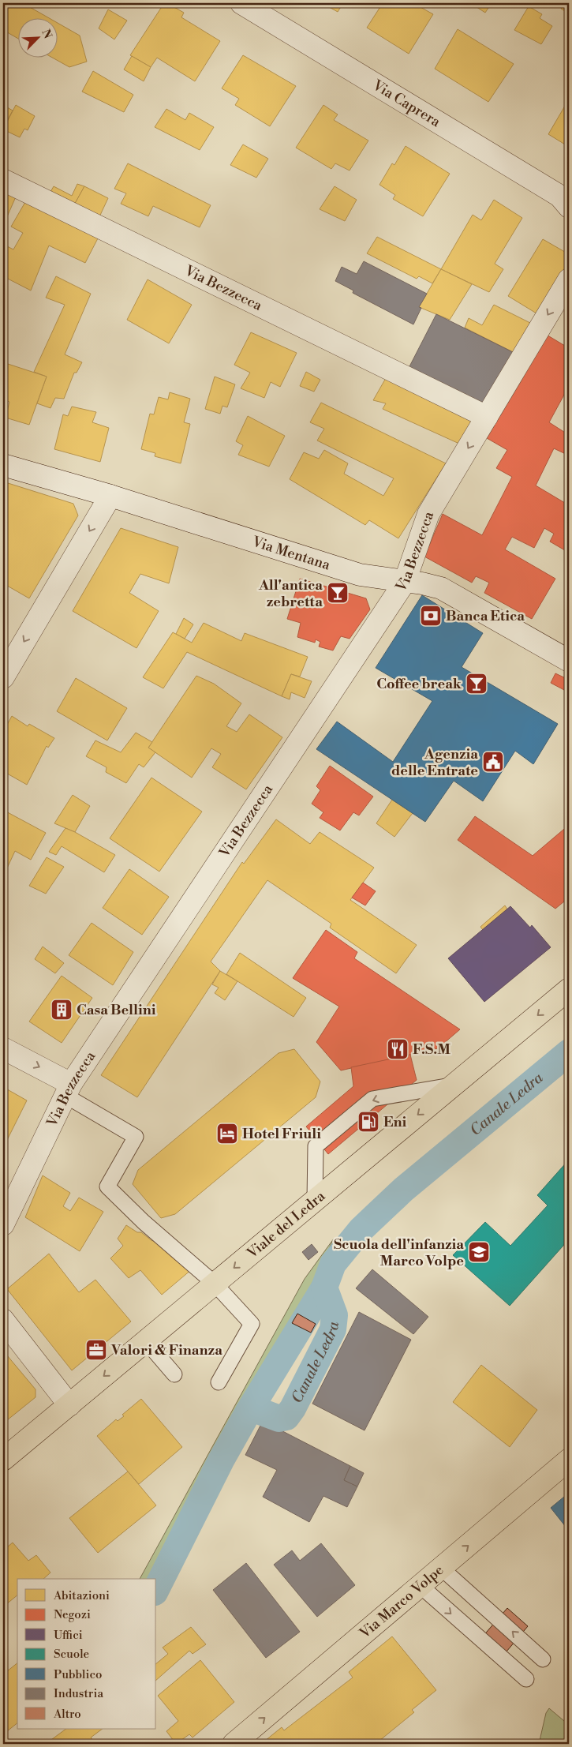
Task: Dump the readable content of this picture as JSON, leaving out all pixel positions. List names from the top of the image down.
{
  "streets": {
    "main road": ["Viale del Ledra", "Via Marco Volpe"],
    "street": ["Via Caprera", "Via Bezzecca", "Via Mentana"]
  },
  "crossings": [
    ["Via Bezzecca", "Via Mentana"]
  ],
  "one_way": ["Viale del Ledra", "Via Marco Volpe"],
  "water": ["Canale Ledra"],
  "places": {
    "bar": ["All'antica zebretta", "Coffee break"],
    "bank": ["Banca Etica"],
    "public building": ["Agenzia delle Entrate"],
    "building": ["Casa Bellini"],
    "restaurant": ["F.S.M"],
    "fuel station": ["Eni"],
    "hotel": ["Hotel Friuli"],
    "school or university": ["Scuola dell'infanzia Marco Volpe"],
    "office": ["Valori & Finanza"]
  },
  "legend": [
    "Abitazioni",
    "Negozi",
    "Uffici",
    "Scuole",
    "Pubblico",
    "Industria",
    "Altro"
  ],
  "north": "top right"
}
